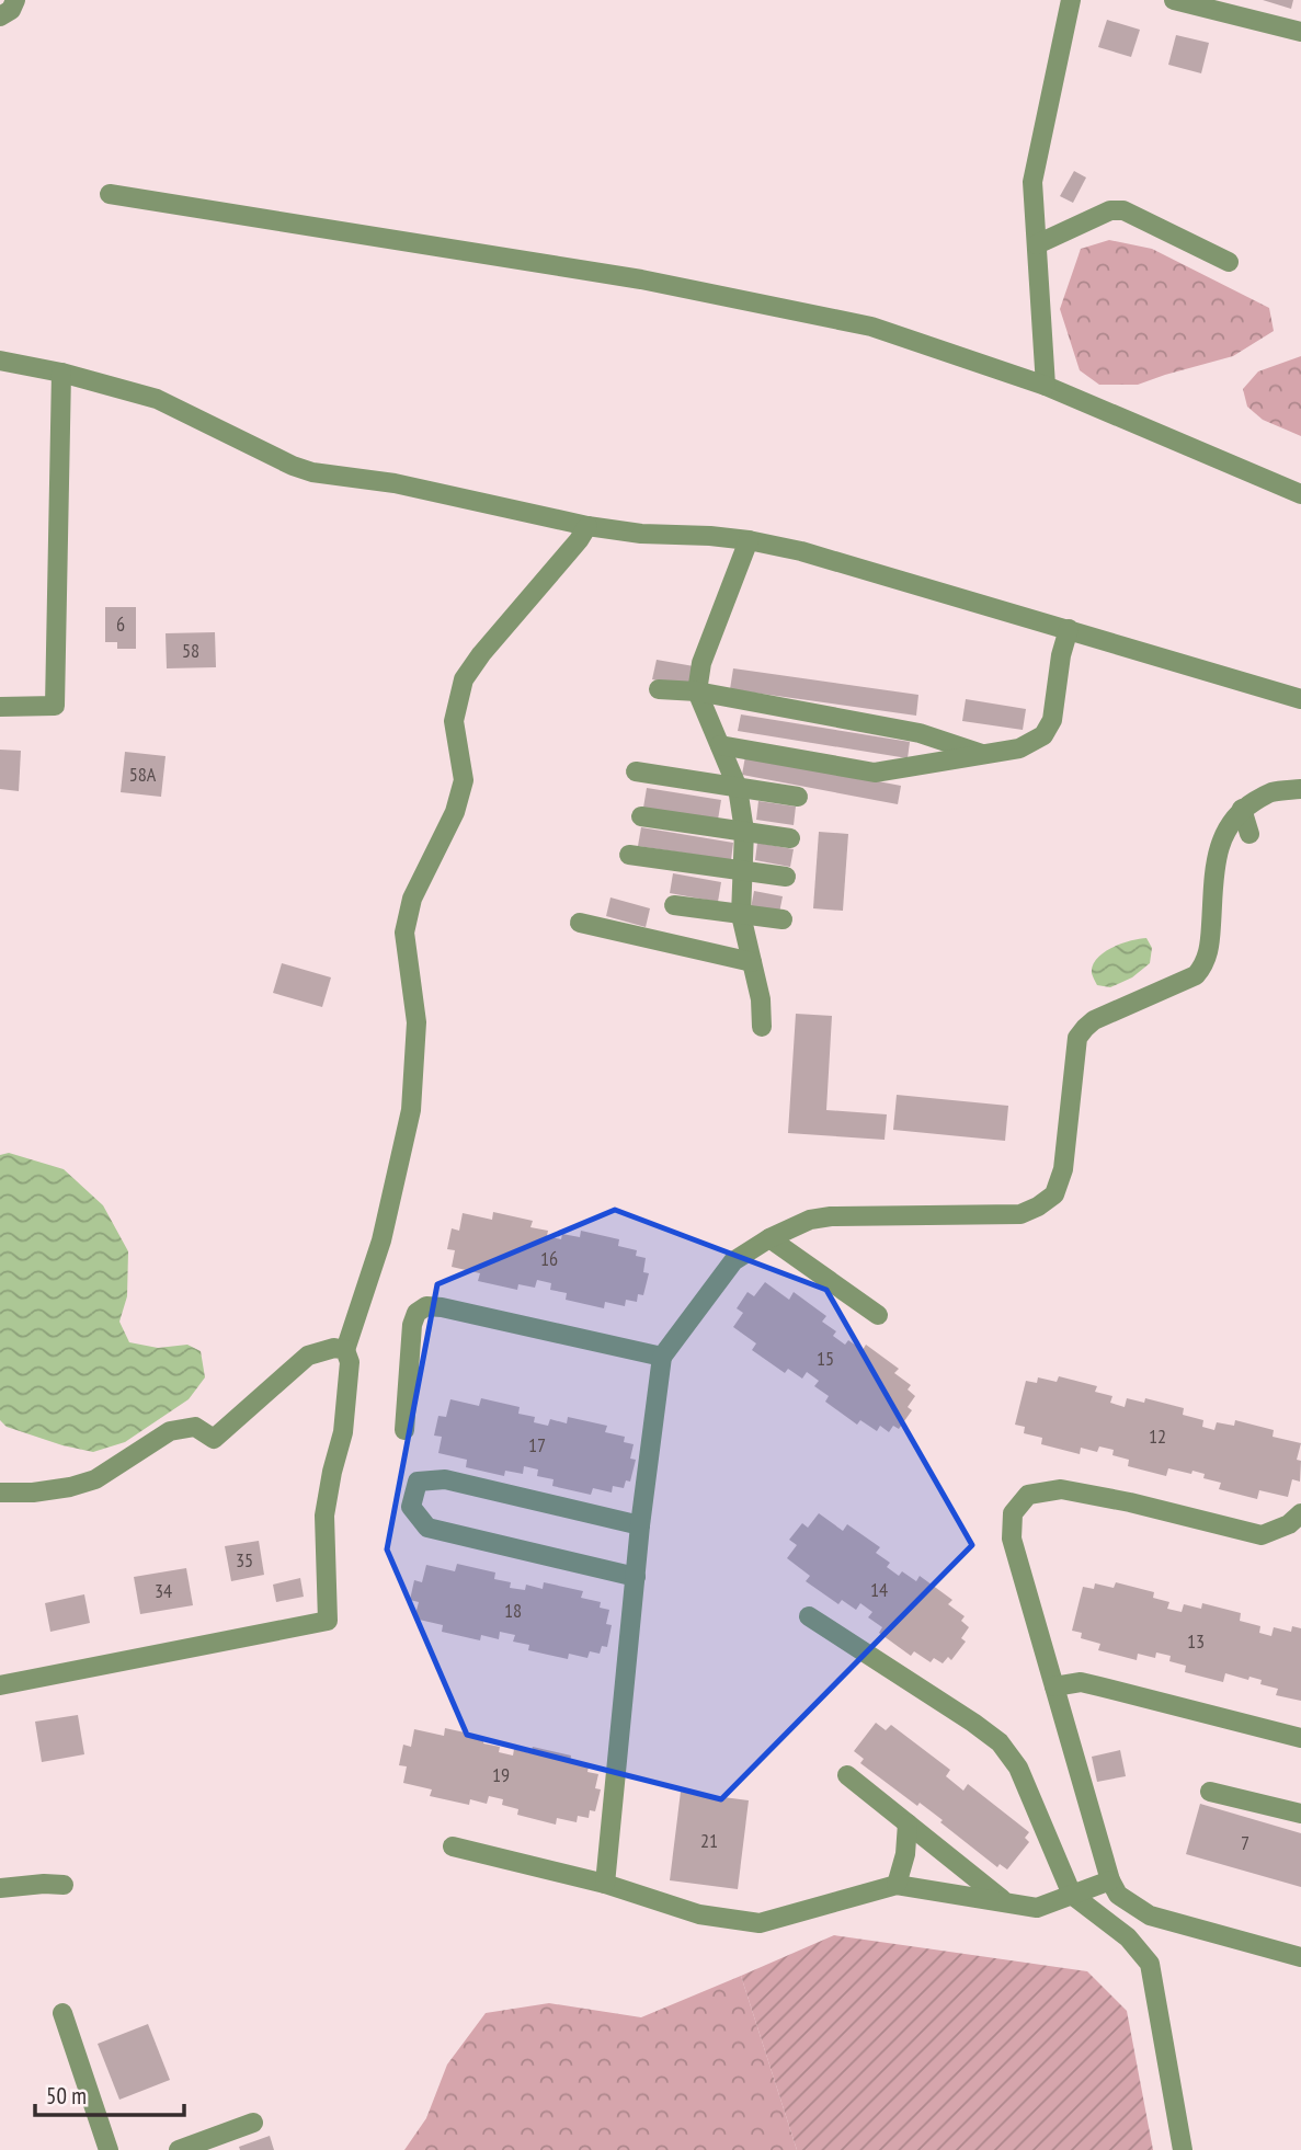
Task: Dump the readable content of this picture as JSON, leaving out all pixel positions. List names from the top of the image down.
{
  "house_numbers": [
    "6",
    "58",
    "58А",
    "16",
    "15",
    "12",
    "17",
    "35",
    "14",
    "34",
    "18",
    "13",
    "19",
    "21",
    "7"
  ],
  "scale_bar": "50 m"
}
